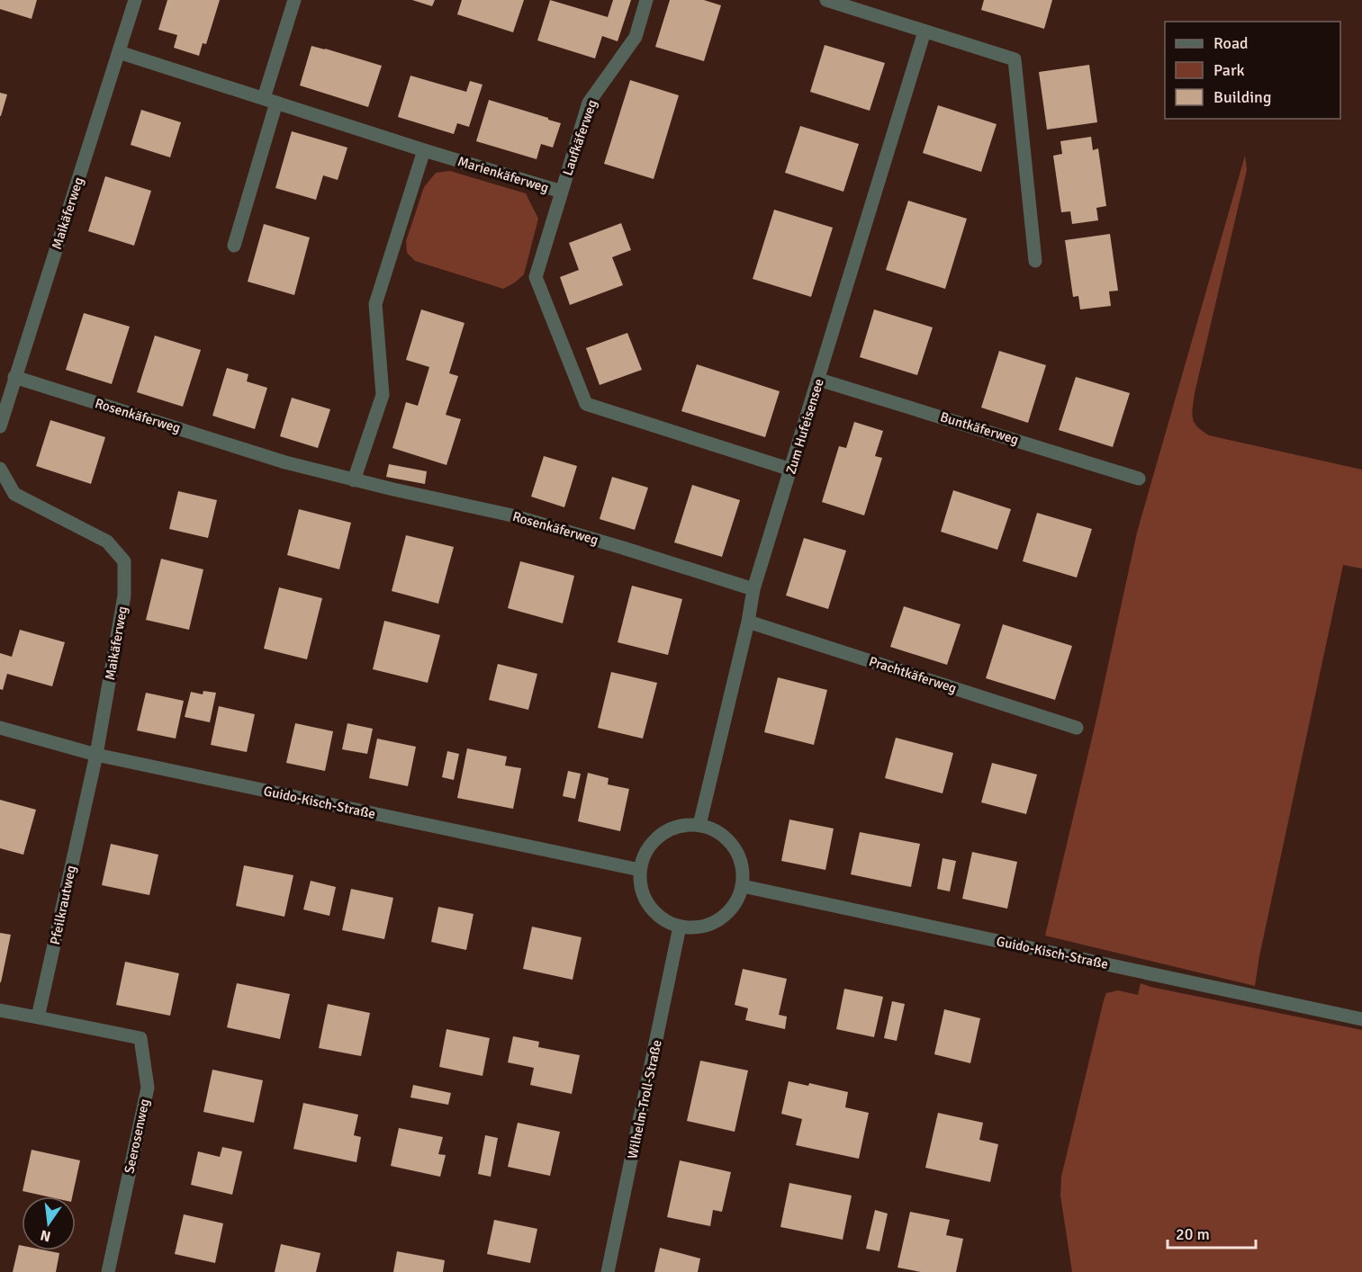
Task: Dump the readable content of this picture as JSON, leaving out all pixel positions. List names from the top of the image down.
{
  "streets": {
    "street": [
      "Laufkäferweg",
      "Marienkäferweg",
      "Maikäferweg",
      "Rosenkäferweg",
      "Zum Hufeisensee",
      "Buntkäferweg",
      "Prachtkäferweg",
      "Guido-Kisch-Straße",
      "Pfeilkrautweg",
      "Wilhelm-Troll-Straße",
      "Seerosenweg"
    ]
  },
  "crossings": [
    ["Laufkäferweg", "Marienkäferweg"],
    ["Marienkäferweg", "Maikäferweg"],
    ["Marienkäferweg", "Zum Hufeisensee"],
    ["Maikäferweg", "Rosenkäferweg"],
    ["Maikäferweg", "Guido-Kisch-Straße"],
    ["Maikäferweg", "Pfeilkrautweg"],
    ["Rosenkäferweg", "Zum Hufeisensee"],
    ["Zum Hufeisensee", "Buntkäferweg"],
    ["Zum Hufeisensee", "Prachtkäferweg"],
    ["Zum Hufeisensee", "Guido-Kisch-Straße"],
    ["Zum Hufeisensee", "Wilhelm-Troll-Straße"],
    ["Guido-Kisch-Straße", "Pfeilkrautweg"],
    ["Guido-Kisch-Straße", "Wilhelm-Troll-Straße"],
    ["Pfeilkrautweg", "Seerosenweg"]
  ],
  "legend": ["Road", "Park", "Building"],
  "scale_bar": "20 m",
  "north": "bottom"
}
